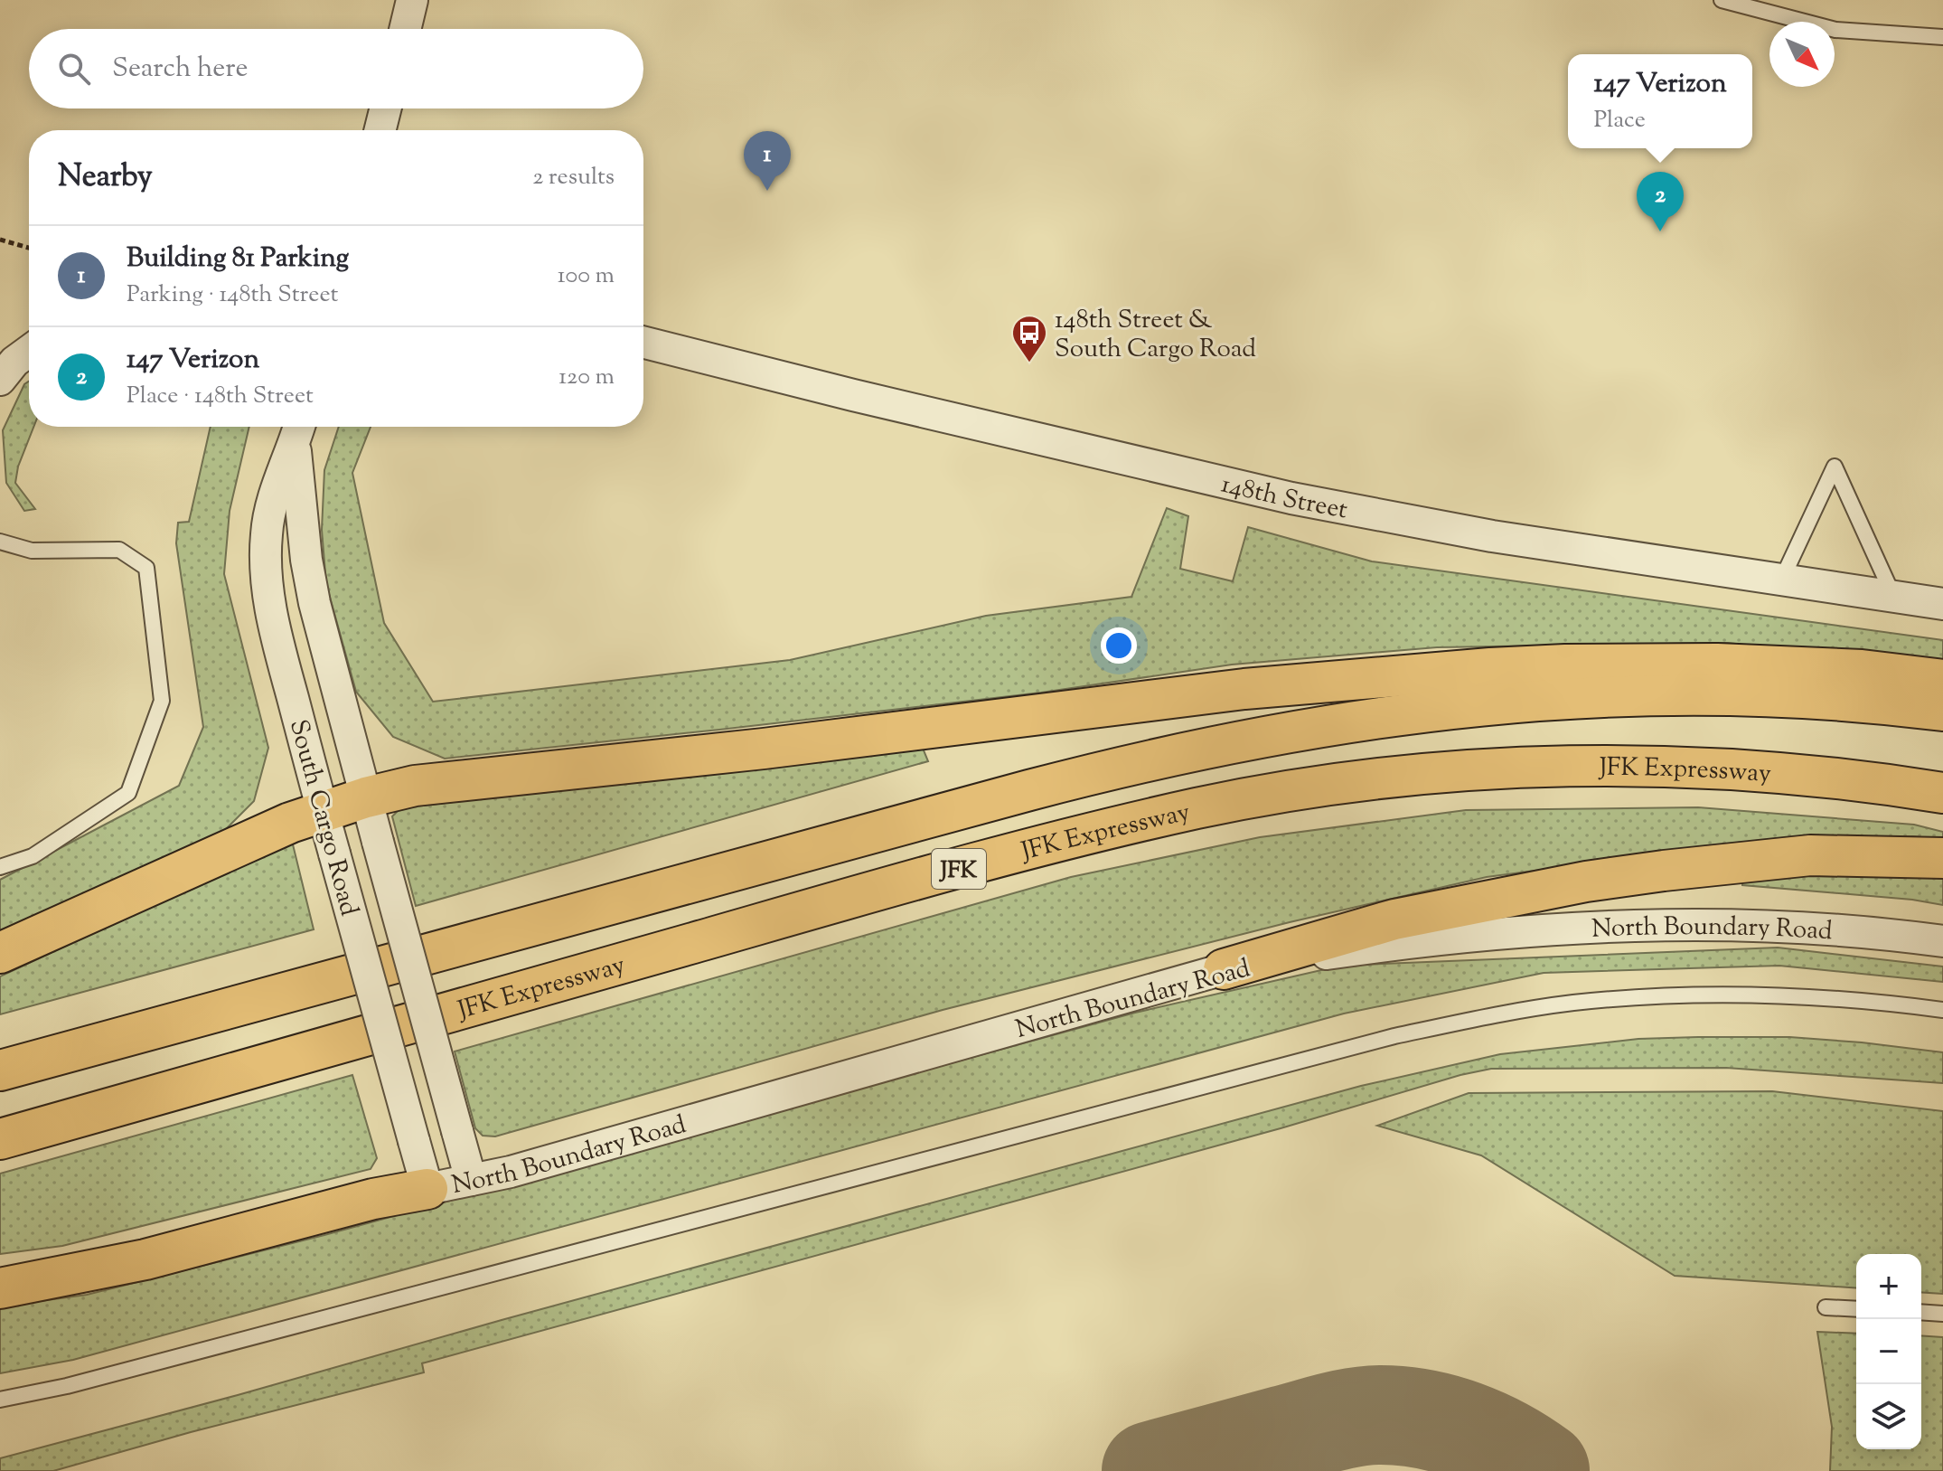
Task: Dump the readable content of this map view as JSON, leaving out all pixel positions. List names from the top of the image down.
{
  "streets": {
    "highway": ["JFK Expressway", "JFK"],
    "street": ["148th Street", "South Cargo Road", "North Boundary Road"]
  },
  "crossings": [
    ["South Cargo Road", "North Boundary Road"]
  ],
  "places": {
    "bus stop": ["148th Street & South Cargo Road"]
  },
  "north": "bottom right",
  "page": {
    "search": "Search here",
    "popup": ["147 Verizon", "Place"],
    "heading": ["Nearby", "2 results"],
    "pins": ["1", "2"],
    "list": [
      {
        "mark": "1",
        "name": "Building 81 Parking",
        "note": "Parking · 148th Street",
        "value": "100 m"
      },
      {
        "mark": "2",
        "name": "147 Verizon",
        "note": "Place · 148th Street",
        "value": "120 m"
      }
    ],
    "map_buttons": ["+", "−"]
  }
}
